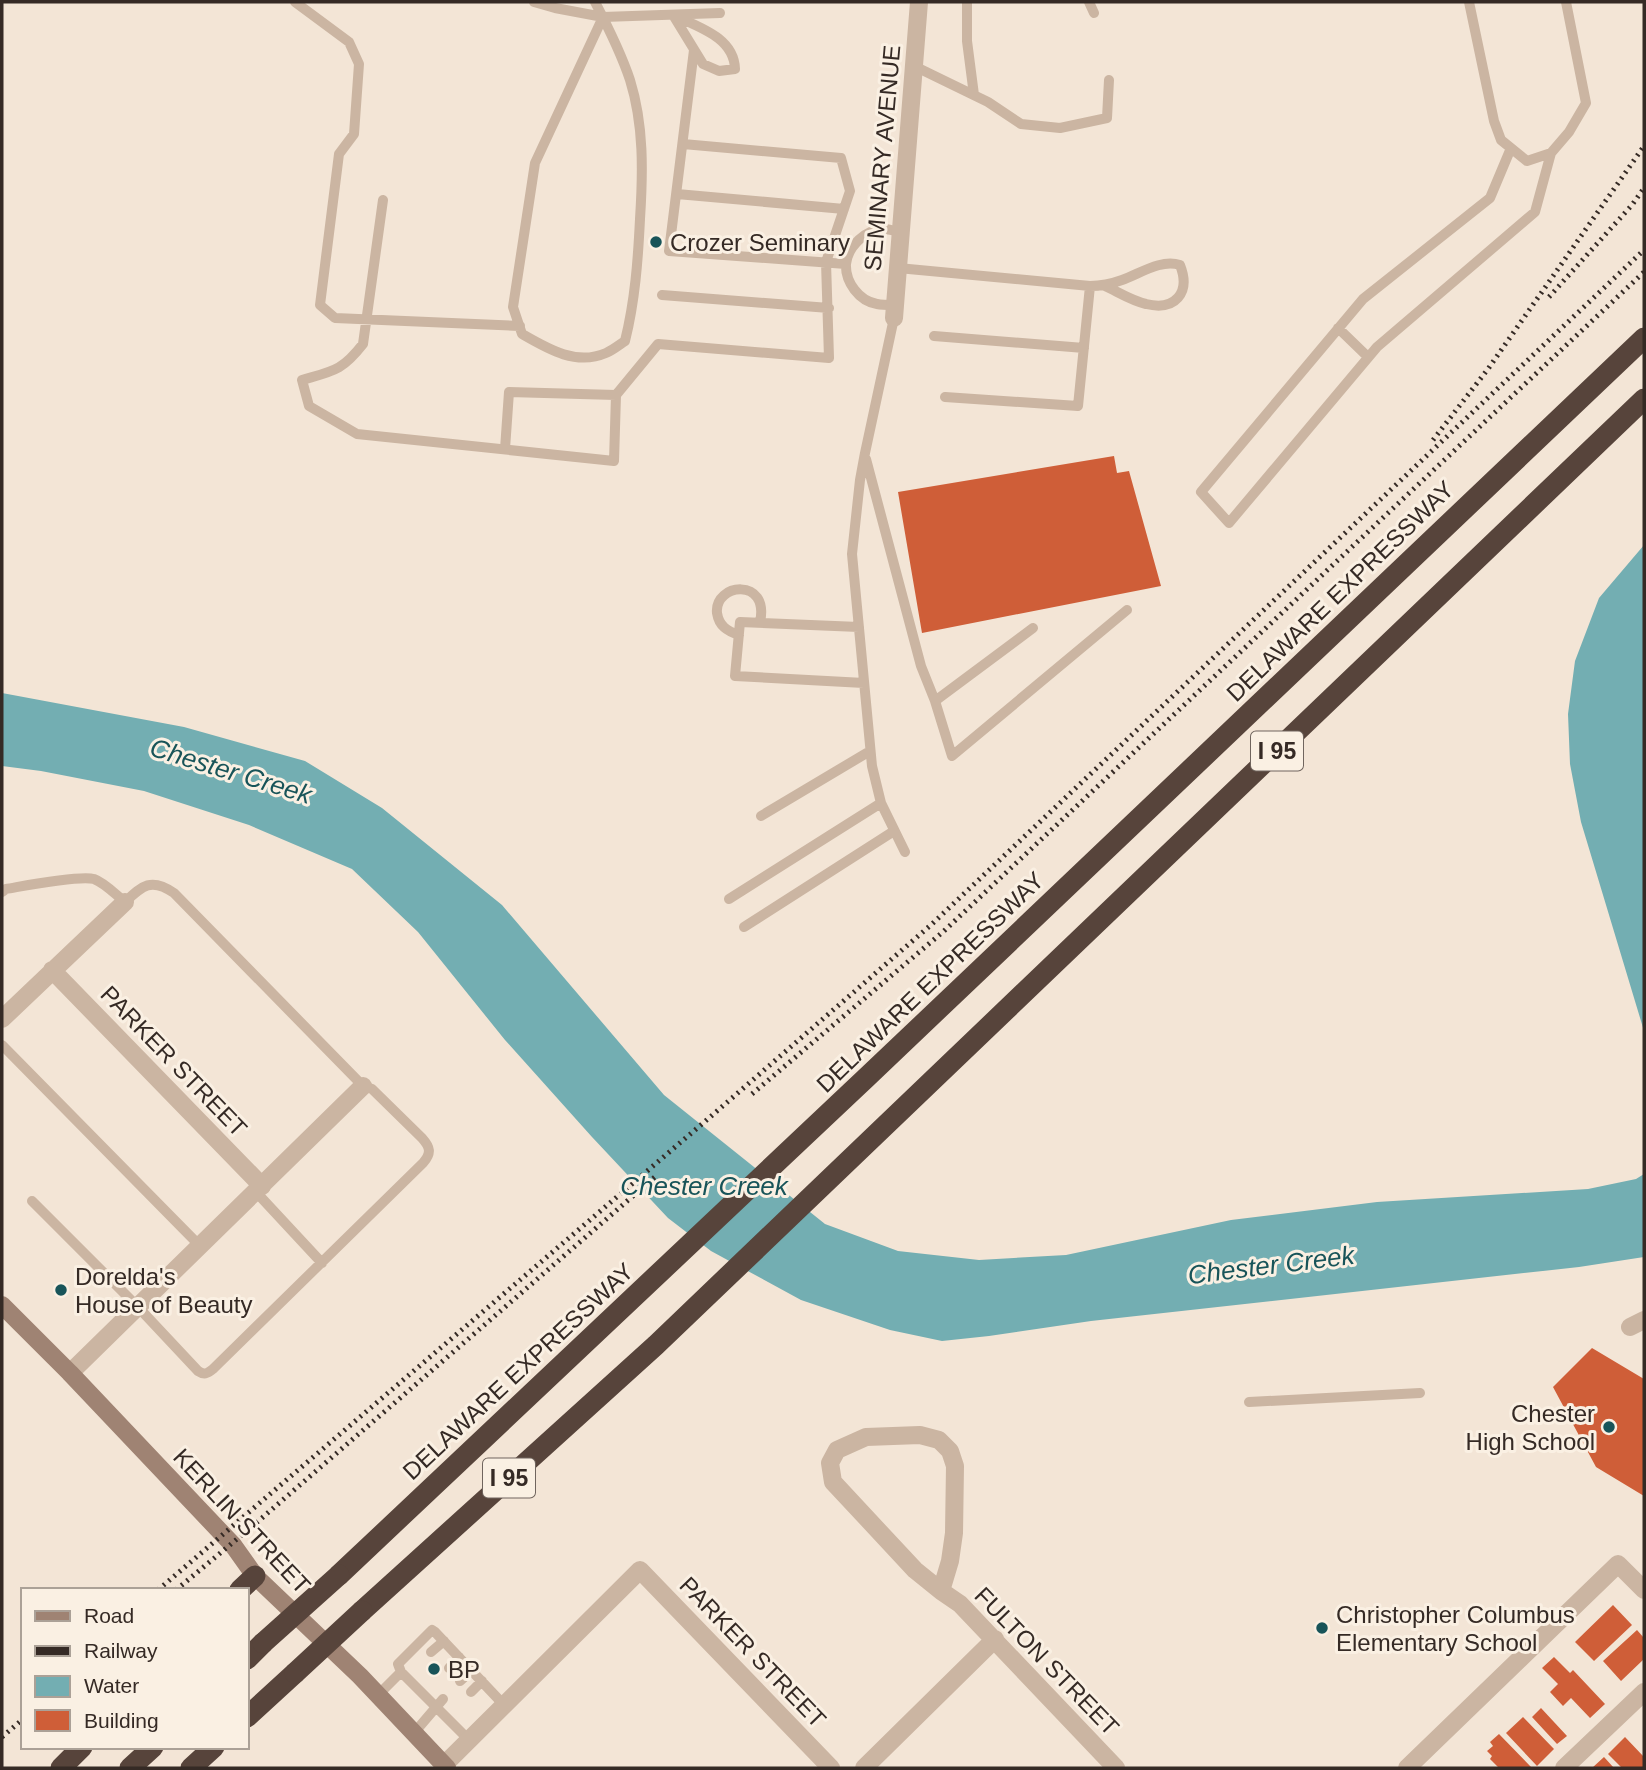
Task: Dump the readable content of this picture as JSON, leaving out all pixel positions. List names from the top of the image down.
{
  "streets": {
    "highway": ["DELAWARE EXPRESSWAY", "I 95"],
    "main road": ["KERLIN STREET"],
    "street": ["SEMINARY AVENUE", "PARKER STREET", "FULTON STREET"]
  },
  "water": ["Chester Creek"],
  "places": [
    "Crozer Seminary",
    "Dorelda's House of Beauty",
    "Chester High School",
    "Christopher Columbus Elementary School",
    "BP"
  ],
  "legend": [
    "Road",
    "Railway",
    "Water",
    "Building"
  ]
}
